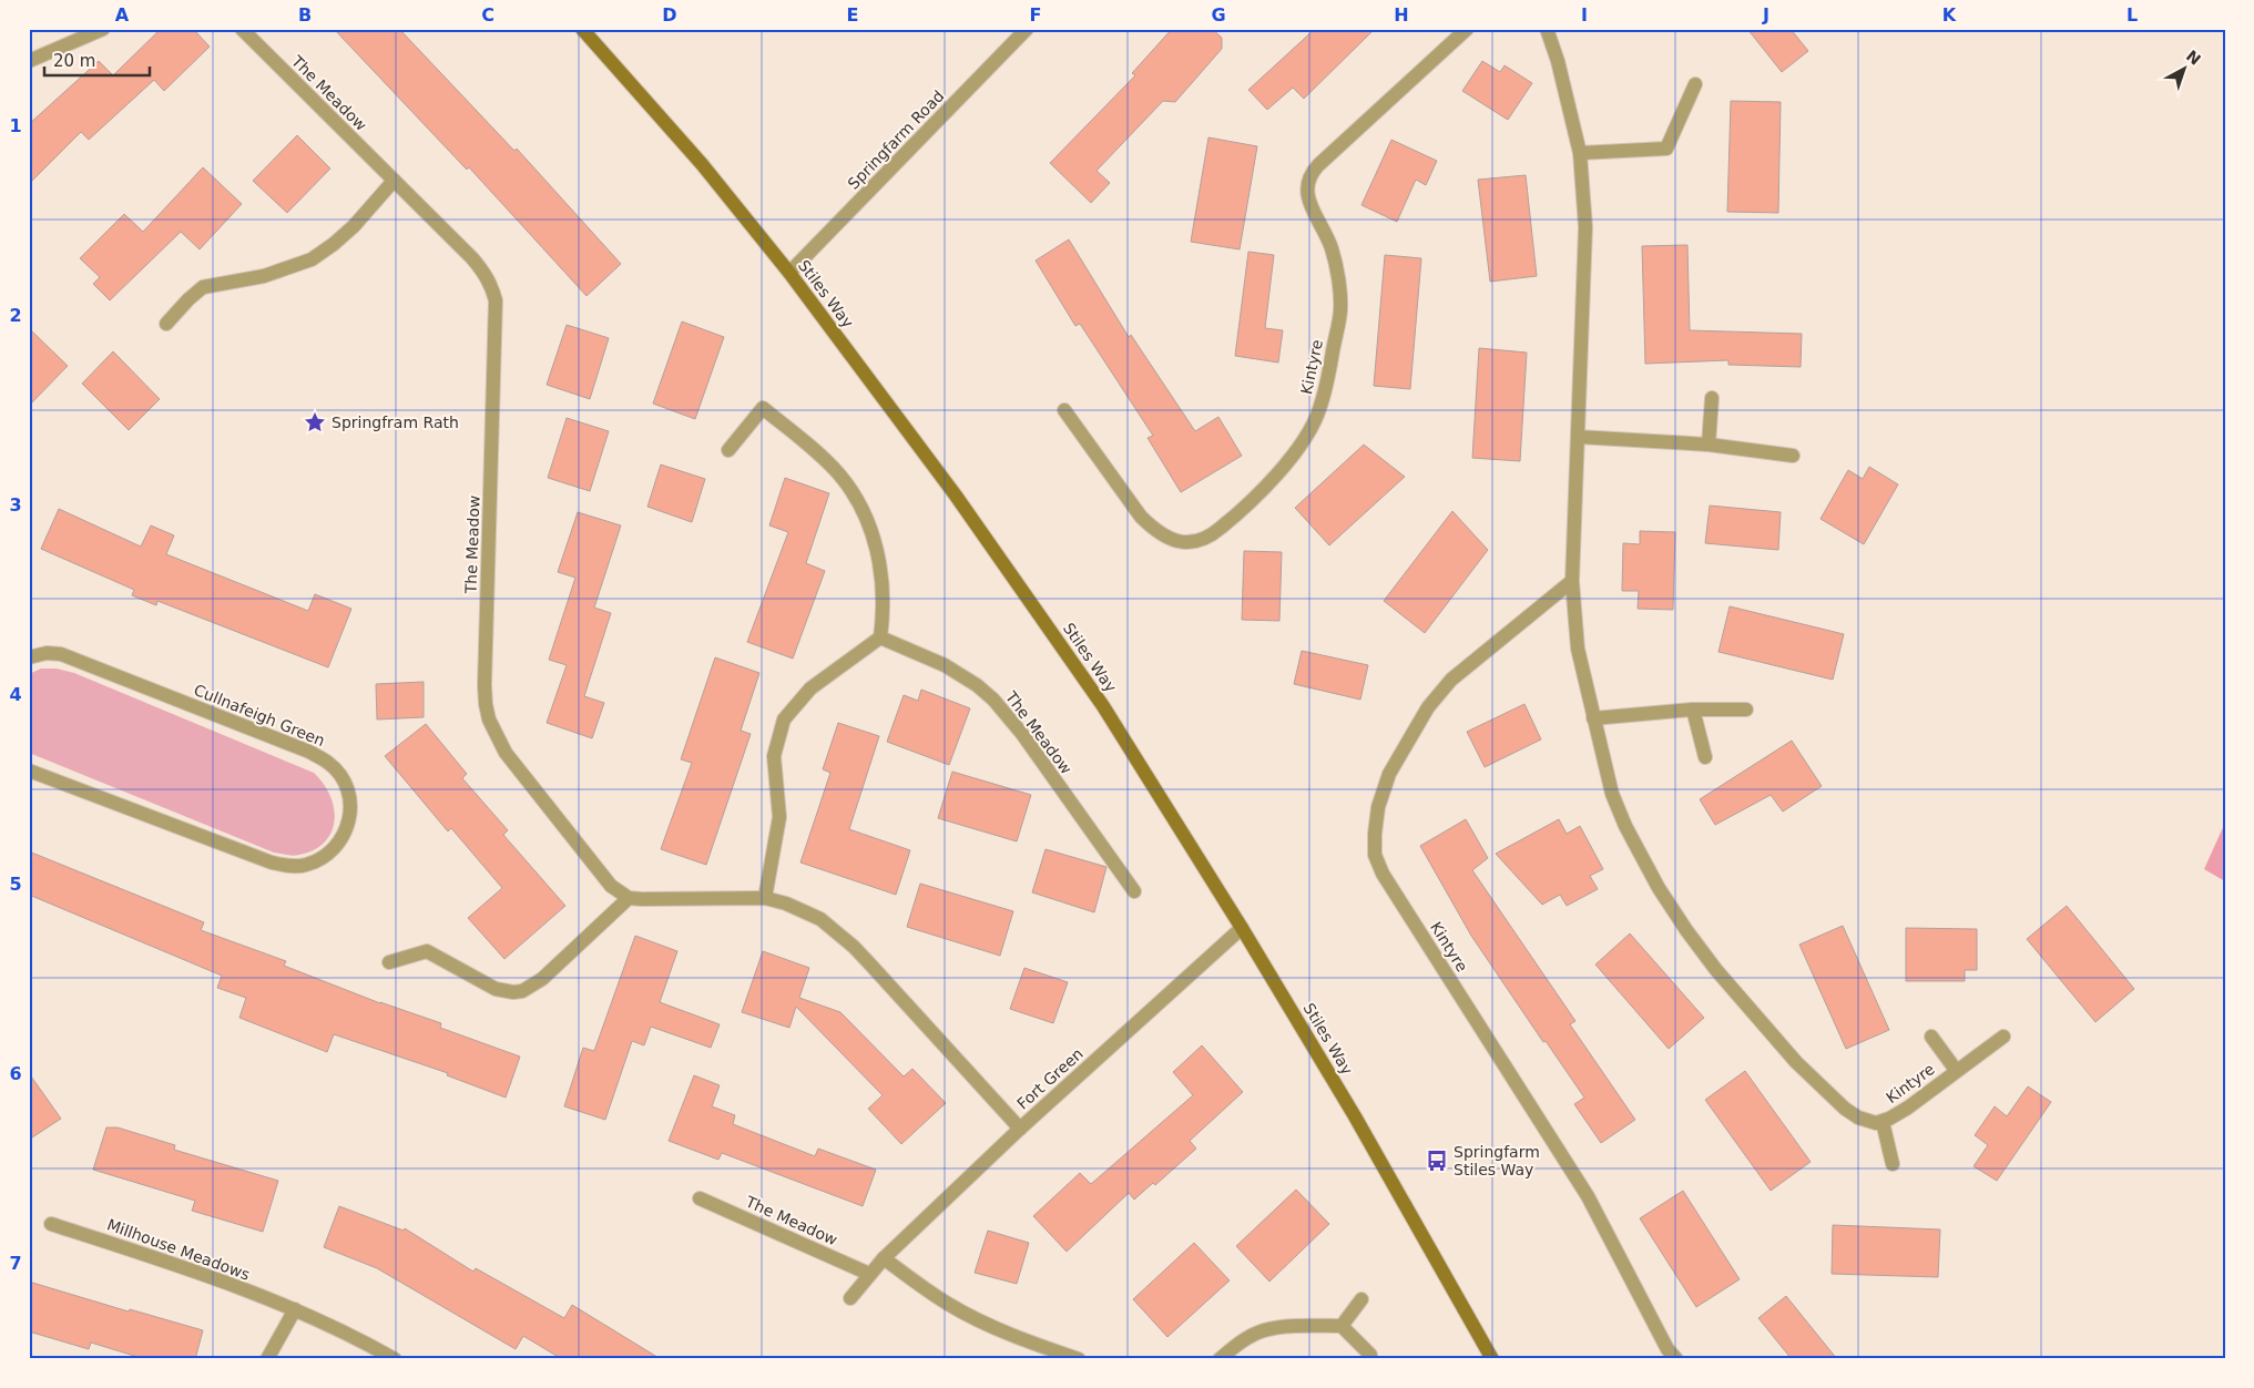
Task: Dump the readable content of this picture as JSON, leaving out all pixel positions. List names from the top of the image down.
{
  "streets": {
    "main road": ["Stiles Way"],
    "street": [
      "The Meadow",
      "Springfarm Road",
      "Kintyre",
      "Cullnafeigh Green",
      "Fort Green",
      "Millhouse Meadows"
    ]
  },
  "crossings": [
    ["The Meadow", "Fort Green"],
    ["Springfarm Road", "Stiles Way"],
    ["Stiles Way", "Fort Green"]
  ],
  "places": {
    "place": ["Springfram Rath"],
    "bus stop": ["Springfarm Stiles Way"]
  },
  "scale_bar": "20 m",
  "north": "top right",
  "grid": {
    "columns": [
      "A",
      "B",
      "C",
      "D",
      "E",
      "F",
      "G",
      "H",
      "I",
      "J",
      "K",
      "L"
    ],
    "rows": [
      "1",
      "2",
      "3",
      "4",
      "5",
      "6",
      "7"
    ]
  }
}
